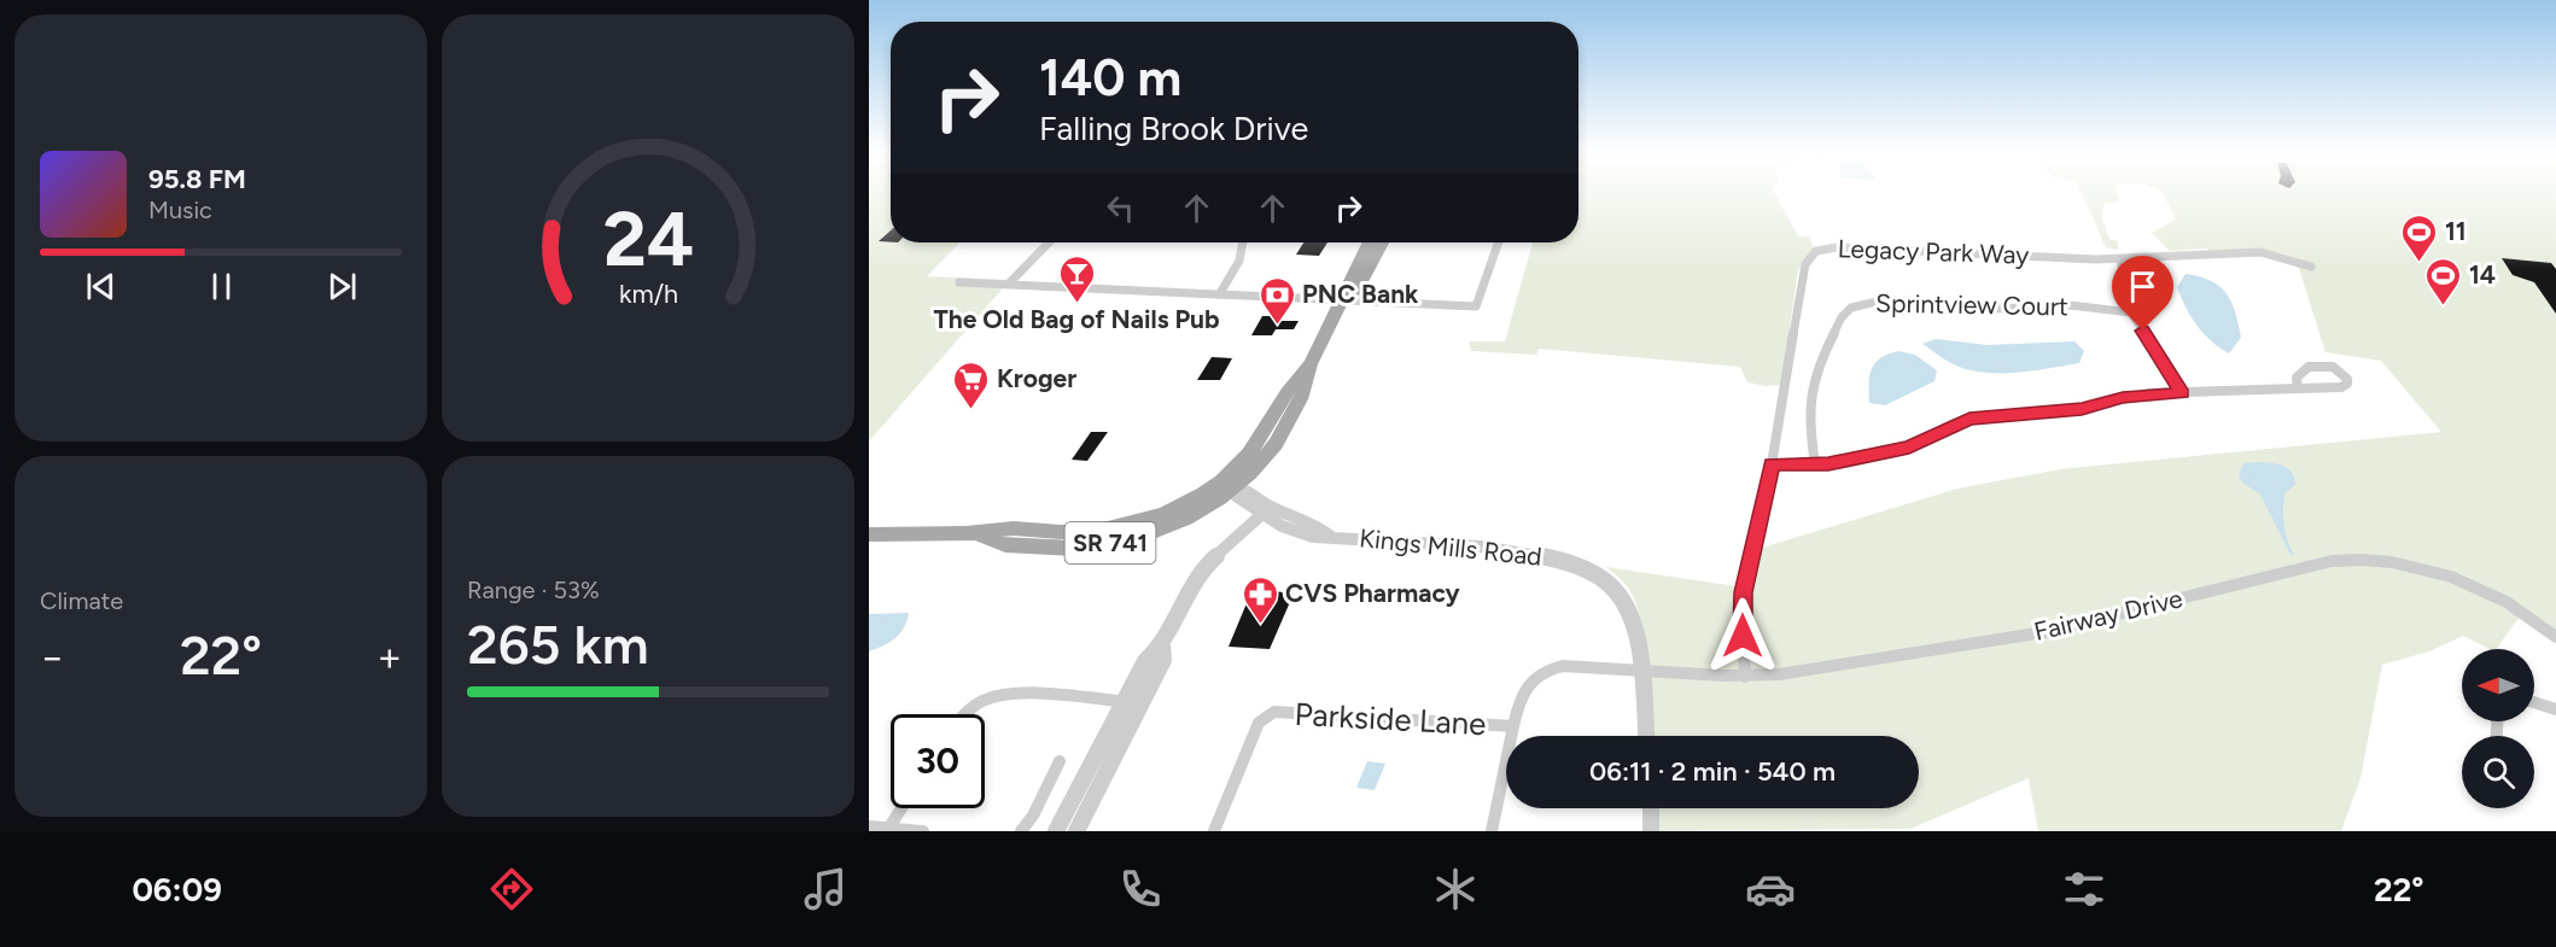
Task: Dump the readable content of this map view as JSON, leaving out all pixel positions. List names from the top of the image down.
{
  "streets": {
    "main road": ["SR 741"],
    "street": [
      "Legacy Park Way",
      "Sprintview Court",
      "Kings Mills Road",
      "Fairway Drive",
      "Parkside Lane"
    ]
  },
  "crossings": [
    ["Legacy Park Way", "Fairway Drive"],
    ["SR 741", "Kings Mills Road"],
    ["Kings Mills Road", "Fairway Drive"],
    ["Kings Mills Road", "Parkside Lane"],
    ["Fairway Drive", "Parkside Lane"]
  ],
  "places": {
    "sports": ["11", "14"],
    "bar": ["The Old Bag of Nails Pub"],
    "bank": ["PNC Bank"],
    "supermarket": ["Kroger"],
    "pharmacy": ["CVS Pharmacy"]
  },
  "north": "left",
  "page": {
    "turn": ["140 m", "Falling Brook Drive"],
    "song": ["95.8 FM", "Music"],
    "tile": [
      "Climate",
      ["Range · 53%", "265 km"]
    ],
    "heat": ["−", "22°", "+"],
    "limit": "30",
    "trip": "06:11 · 2 min · 540 m",
    "tabs": ["06:09", "22°"],
    "gauge": ["24", "km/h"]
  }
}
